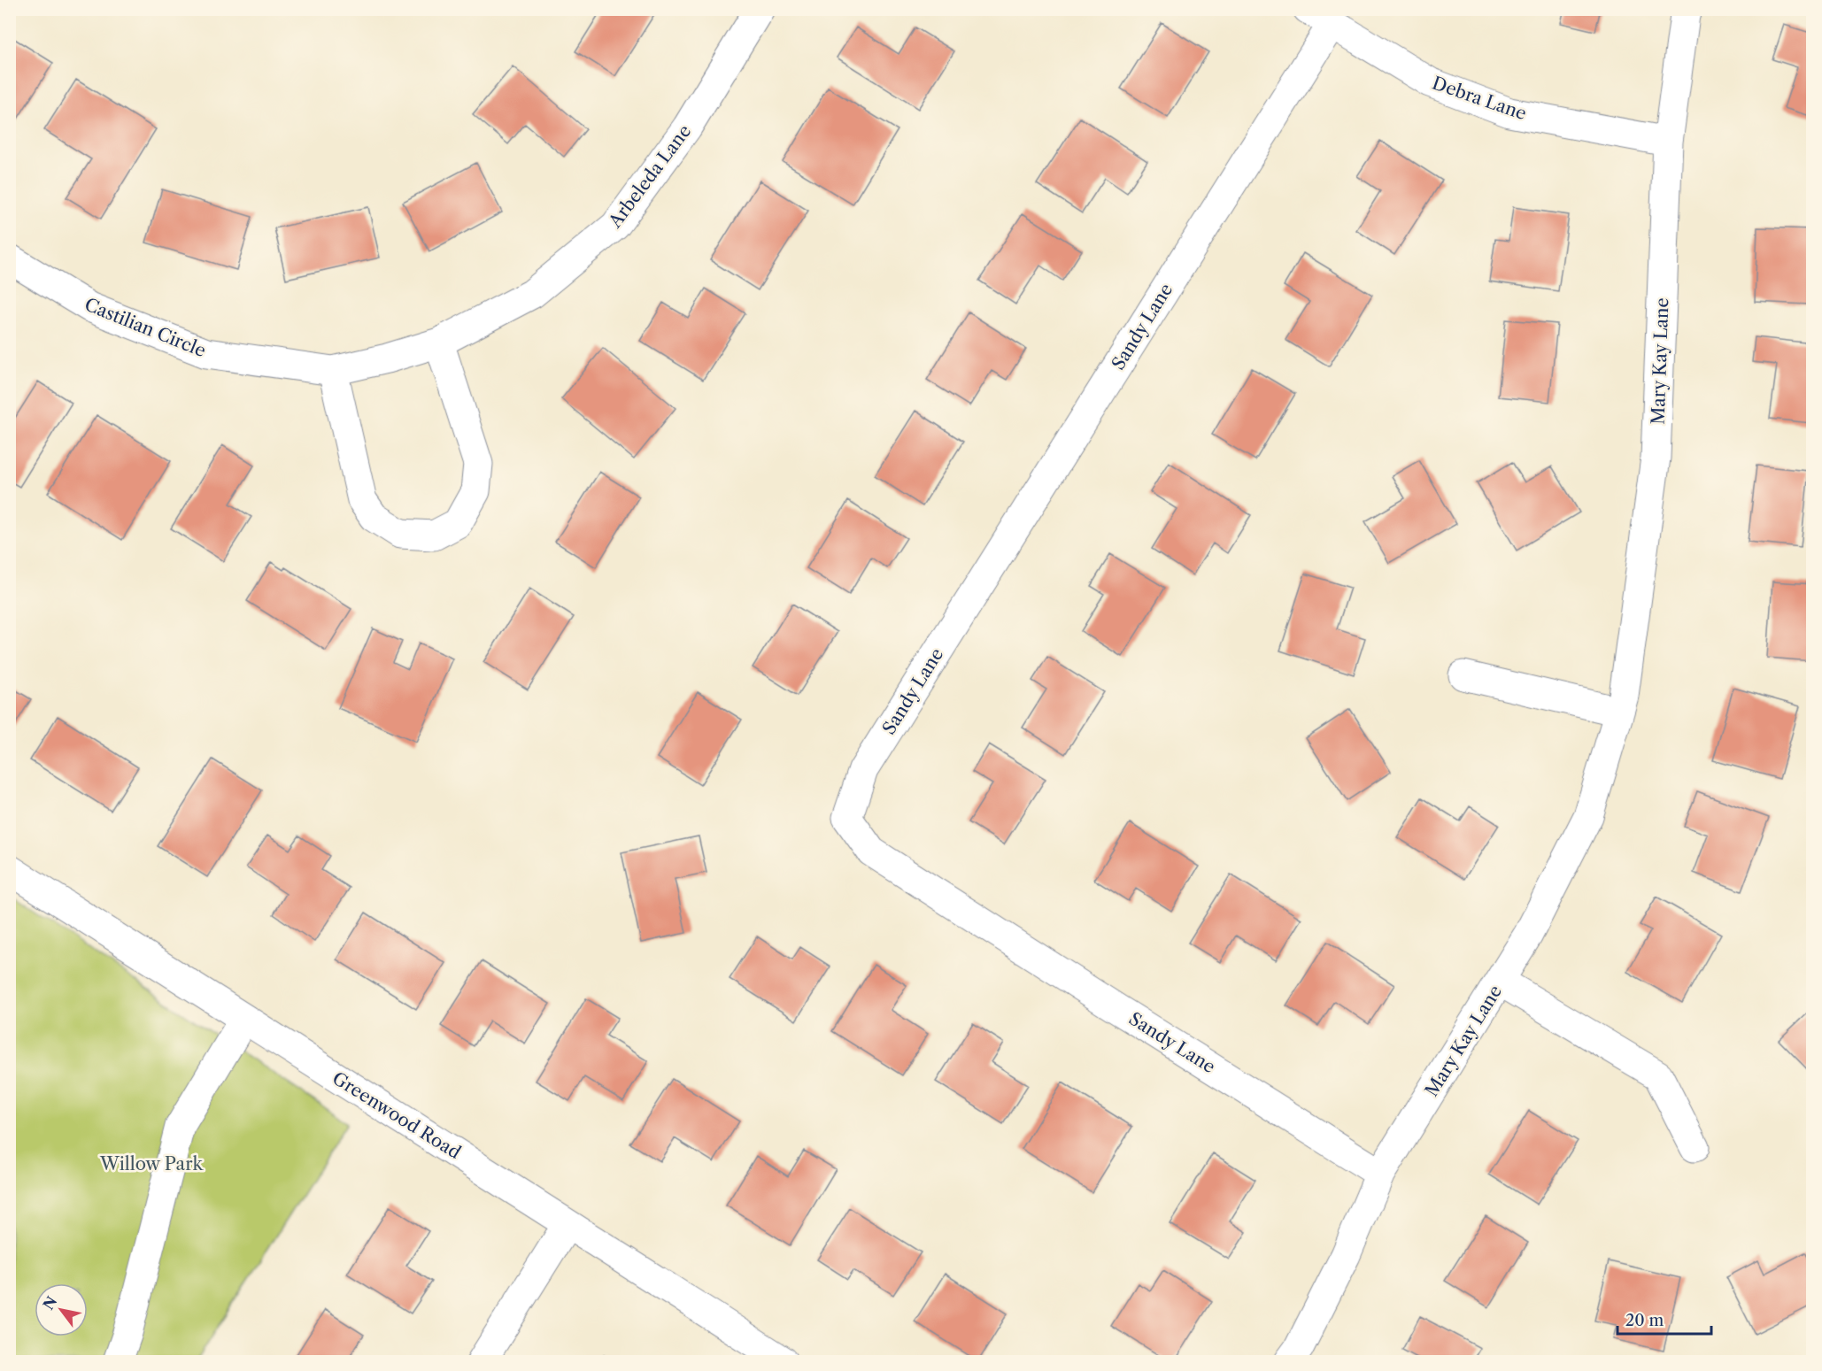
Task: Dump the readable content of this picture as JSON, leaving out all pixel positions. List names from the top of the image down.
{
  "streets": {
    "street": [
      "Debra Lane",
      "Arbeleda Lane",
      "Sandy Lane",
      "Castilian Circle",
      "Mary Kay Lane",
      "Greenwood Road"
    ]
  },
  "crossings": [
    ["Debra Lane", "Sandy Lane"],
    ["Debra Lane", "Mary Kay Lane"],
    ["Arbeleda Lane", "Castilian Circle"],
    ["Sandy Lane", "Mary Kay Lane"]
  ],
  "parks": ["Willow Park"],
  "scale_bar": "20 m",
  "north": "top left"
}
